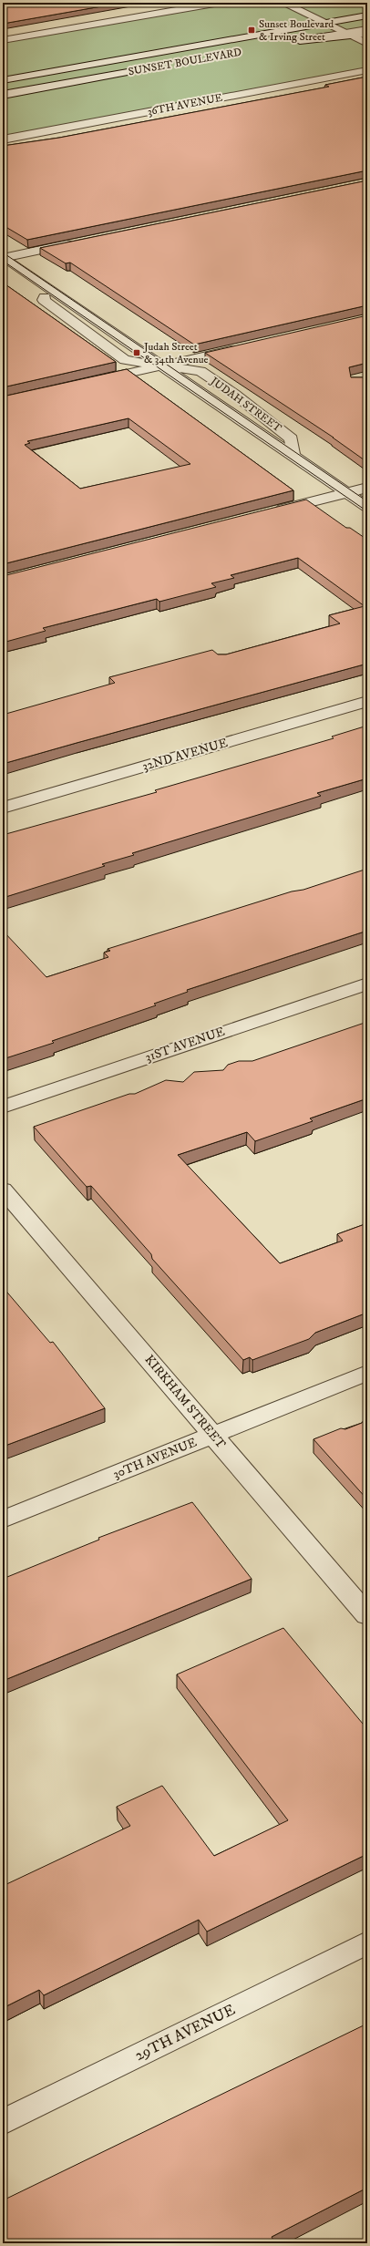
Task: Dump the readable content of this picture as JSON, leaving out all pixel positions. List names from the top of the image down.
{
  "streets": {
    "street": [
      "SUNSET BOULEVARD",
      "36TH AVENUE",
      "JUDAH STREET",
      "32ND AVENUE",
      "31ST AVENUE",
      "KIRKHAM STREET",
      "30TH AVENUE",
      "29TH AVENUE"
    ]
  },
  "crossings": [
    ["KIRKHAM STREET", "30TH AVENUE"]
  ],
  "places": {
    "transit": ["Sunset Boulevard & Irving Street", "Judah Street & 34th Avenue"]
  }
}
